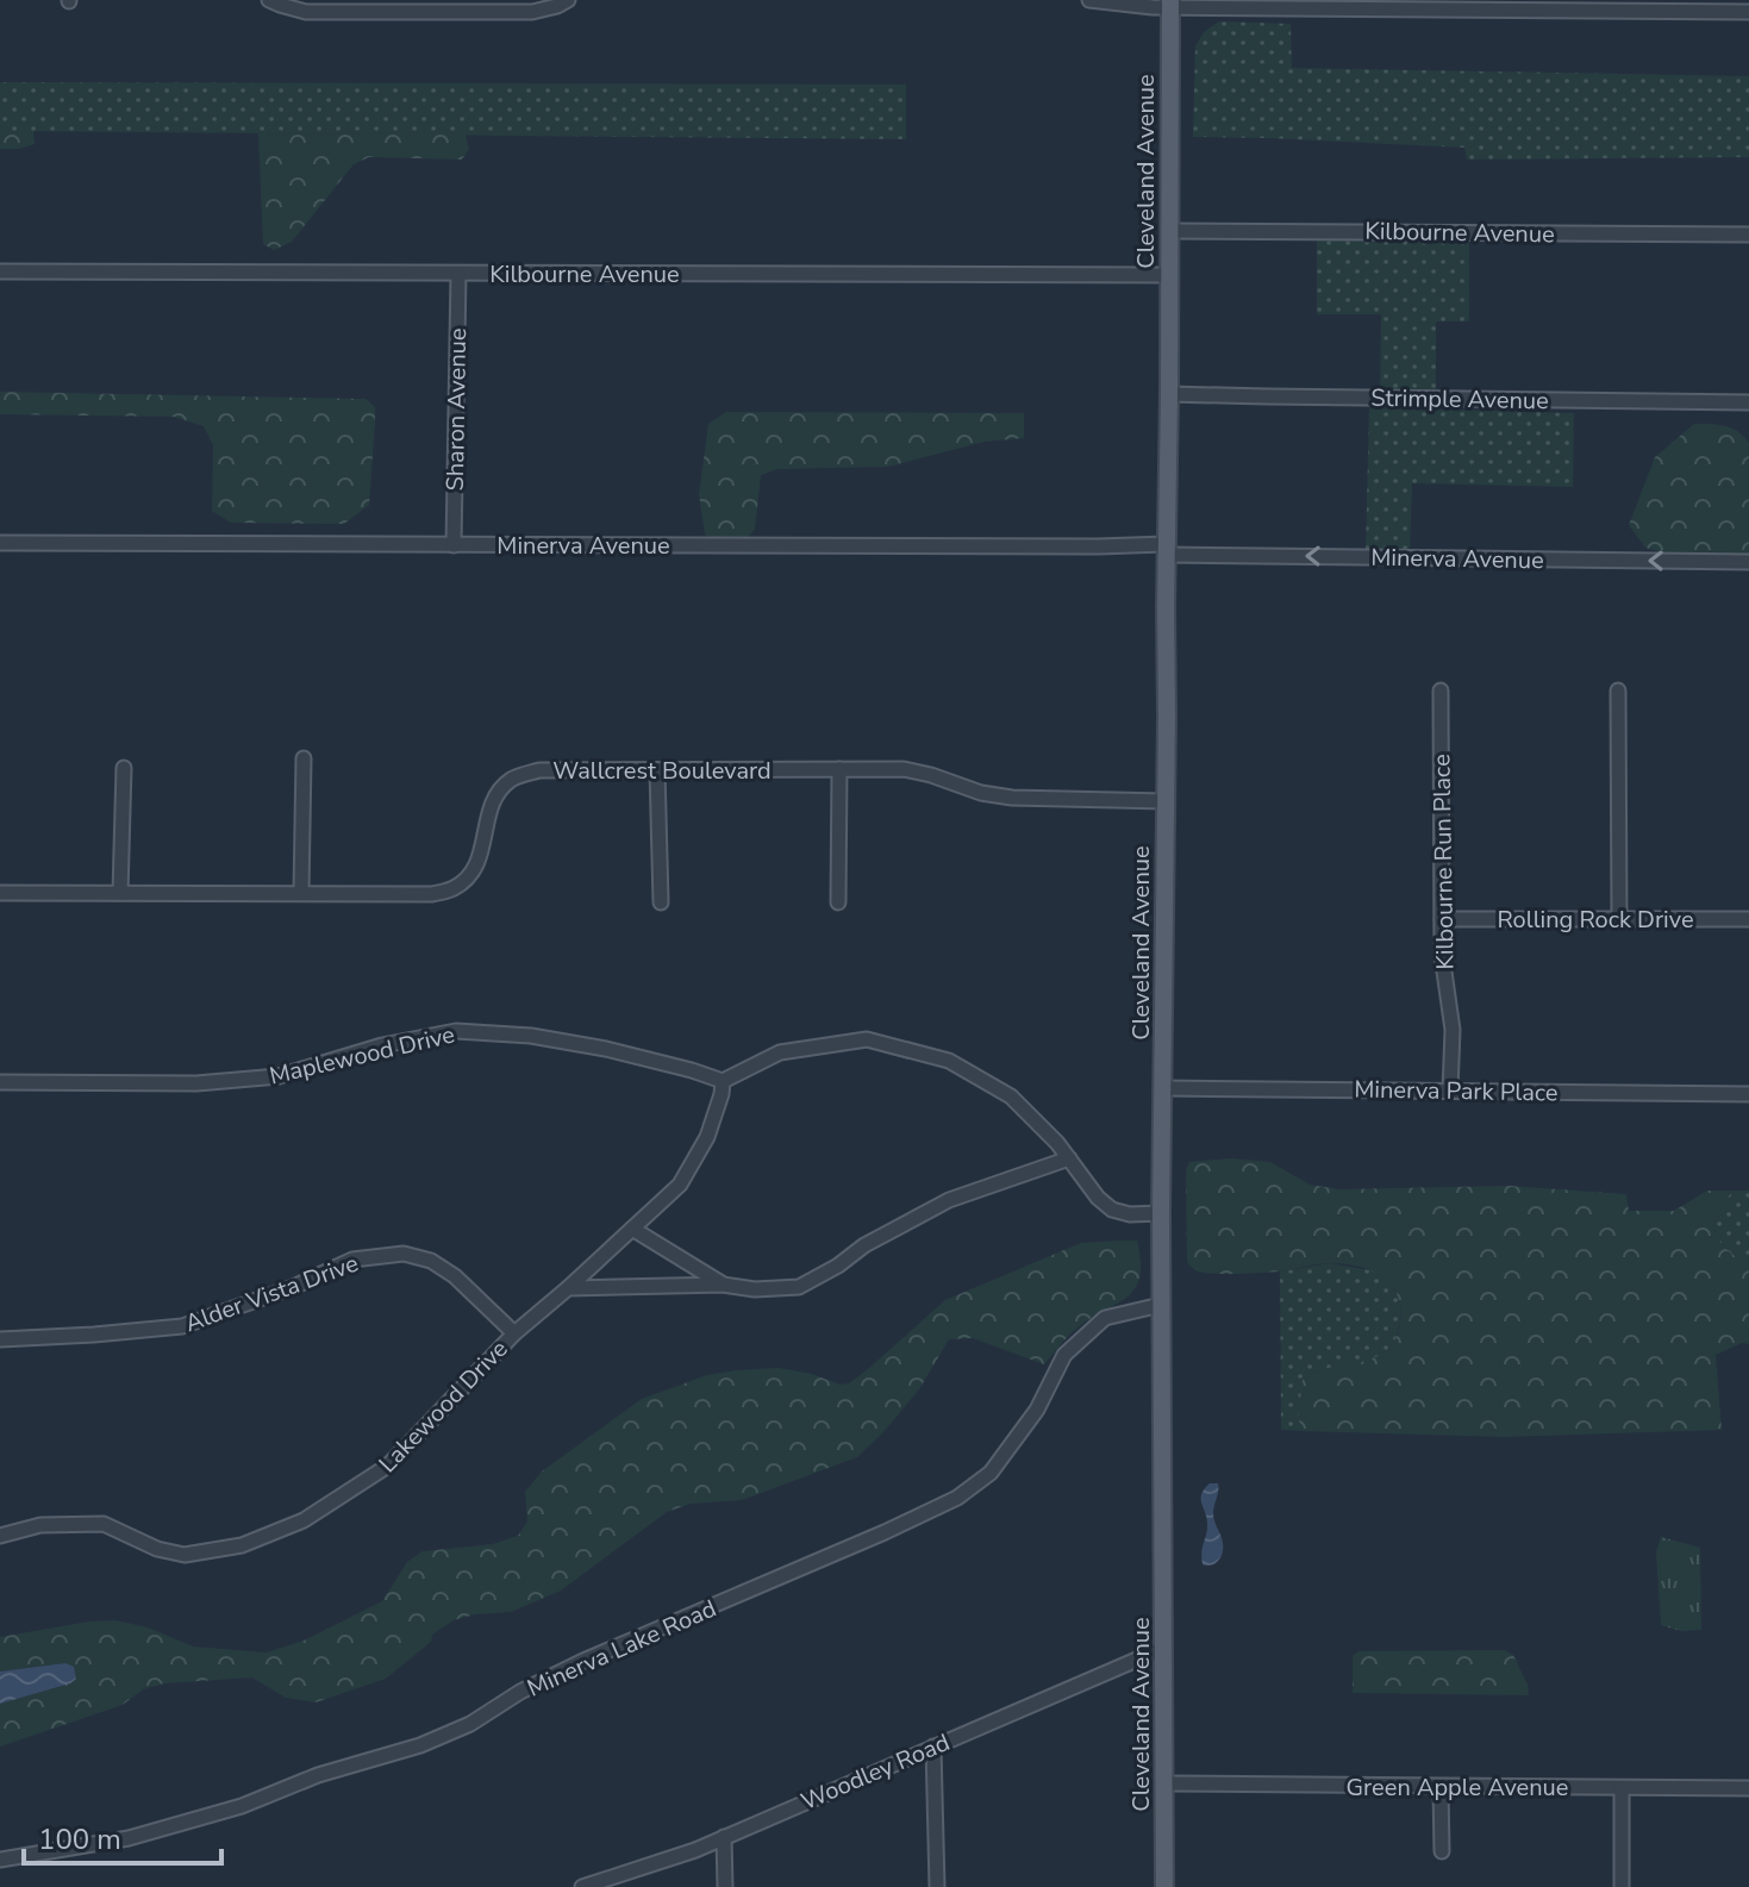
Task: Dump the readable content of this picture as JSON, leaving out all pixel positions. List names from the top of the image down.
{
  "streets": {
    "main road": ["Cleveland Avenue"],
    "street": [
      "Kilbourne Avenue",
      "Strimple Avenue",
      "Sharon Avenue",
      "Minerva Avenue",
      "Wallcrest Boulevard",
      "Kilbourne Run Place",
      "Rolling Rock Drive",
      "Maplewood Drive",
      "Minerva Park Place",
      "Alder Vista Drive",
      "Lakewood Drive",
      "Minerva Lake Road",
      "Woodley Road",
      "Green Apple Avenue"
    ]
  },
  "crossings": [
    ["Cleveland Avenue", "Kilbourne Avenue"],
    ["Cleveland Avenue", "Strimple Avenue"],
    ["Cleveland Avenue", "Minerva Avenue"],
    ["Cleveland Avenue", "Wallcrest Boulevard"],
    ["Cleveland Avenue", "Minerva Park Place"],
    ["Cleveland Avenue", "Minerva Lake Road"],
    ["Cleveland Avenue", "Woodley Road"],
    ["Cleveland Avenue", "Green Apple Avenue"],
    ["Kilbourne Avenue", "Sharon Avenue"],
    ["Sharon Avenue", "Minerva Avenue"],
    ["Kilbourne Run Place", "Rolling Rock Drive"],
    ["Kilbourne Run Place", "Minerva Park Place"],
    ["Maplewood Drive", "Lakewood Drive"],
    ["Alder Vista Drive", "Lakewood Drive"]
  ],
  "scale_bar": "100 m"
}
